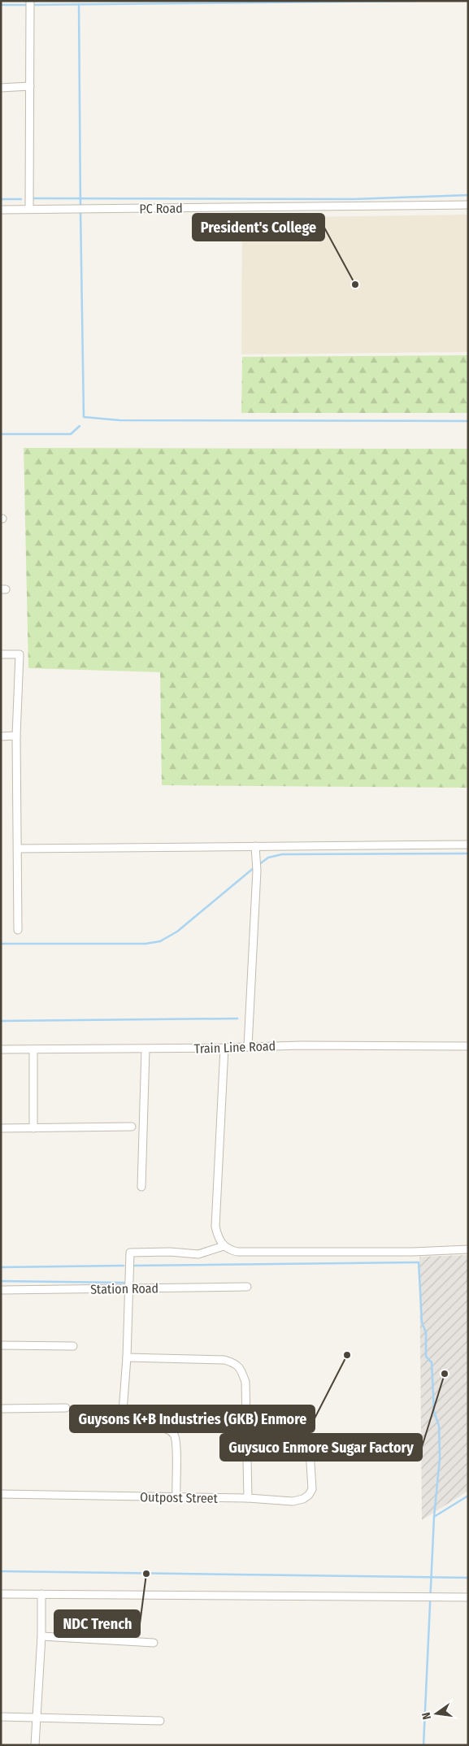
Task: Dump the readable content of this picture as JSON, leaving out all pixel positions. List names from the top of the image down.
{
  "streets": {
    "street": [
      "PC Road",
      "Train Line Road",
      "Station Road",
      "Outpost Street"
    ]
  },
  "places": [
    "President's College",
    "Guysons K+B Industries (GKB) Enmore",
    "Guysuco Enmore Sugar Factory",
    "NDC Trench"
  ],
  "north": "left"
}
